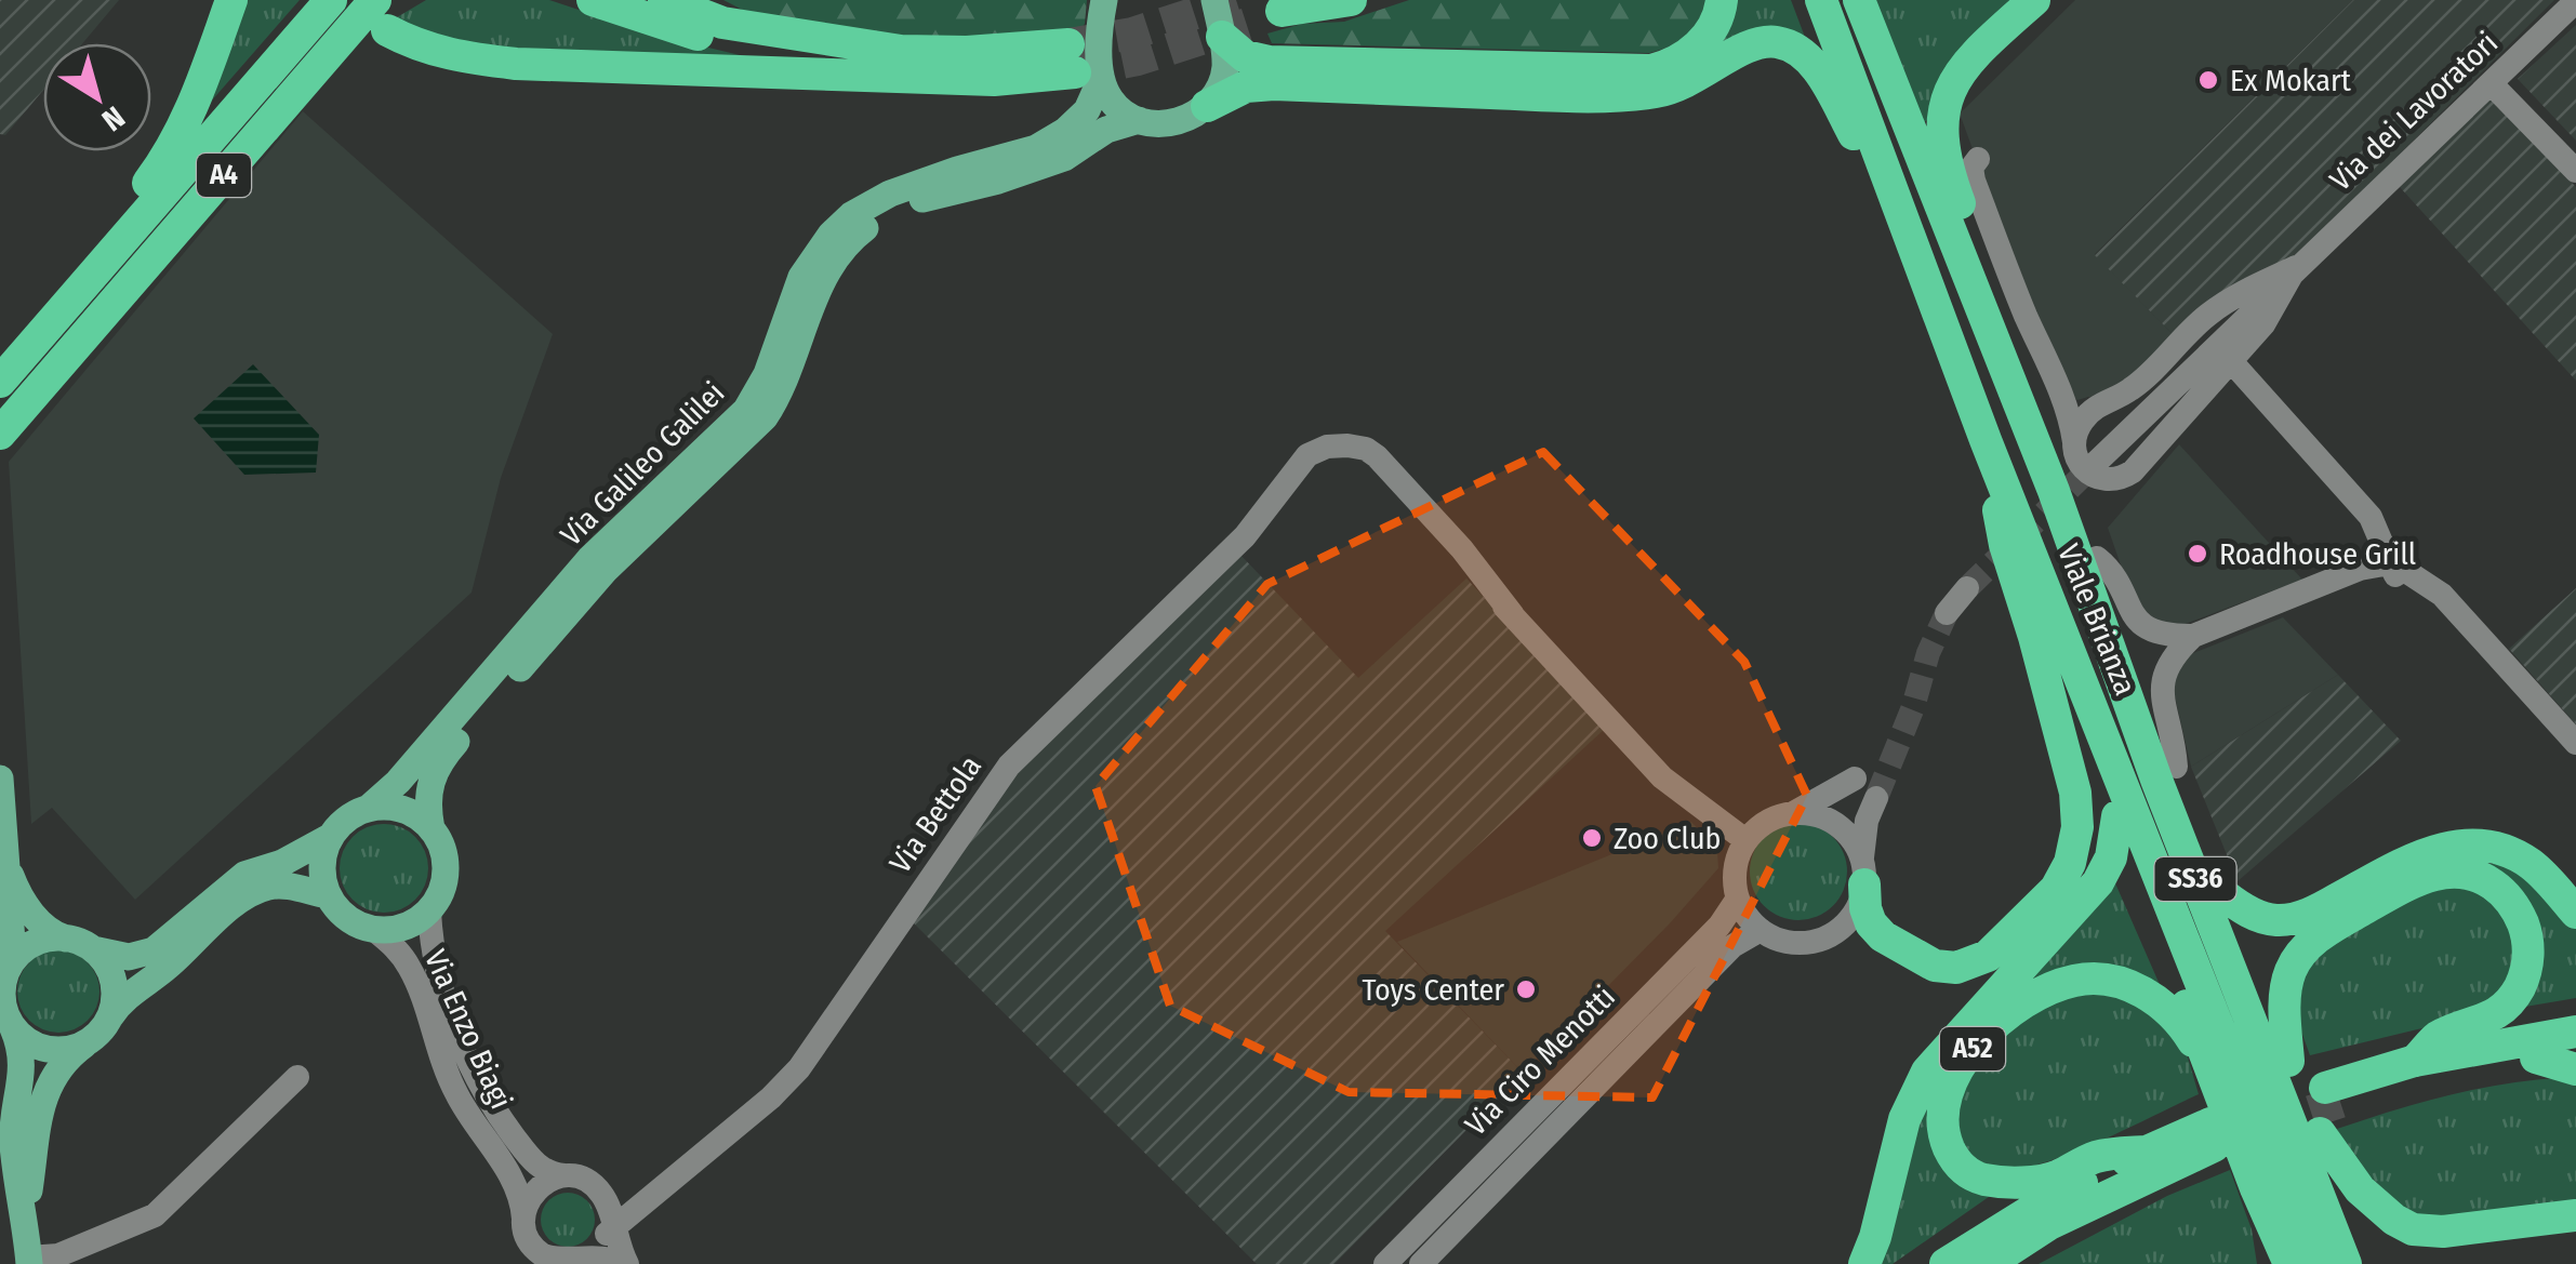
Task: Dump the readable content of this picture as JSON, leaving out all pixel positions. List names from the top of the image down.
{
  "streets": {
    "highway": [
      "A4",
      "Viale Brianza",
      "SS36",
      "A52"
    ],
    "main road": ["Via Galileo Galilei"],
    "street": [
      "Via dei Lavoratori",
      "Via Bettola",
      "Via Enzo Biagi",
      "Via Ciro Menotti"
    ]
  },
  "crossings": [
    ["Via Galileo Galilei", "Via Enzo Biagi"],
    ["Via Bettola", "Via Enzo Biagi"],
    ["Via Bettola", "Via Ciro Menotti"]
  ],
  "places": [
    "Ex Mokart",
    "Roadhouse Grill",
    "Zoo Club",
    "Toys Center"
  ],
  "north": "bottom right"
}
